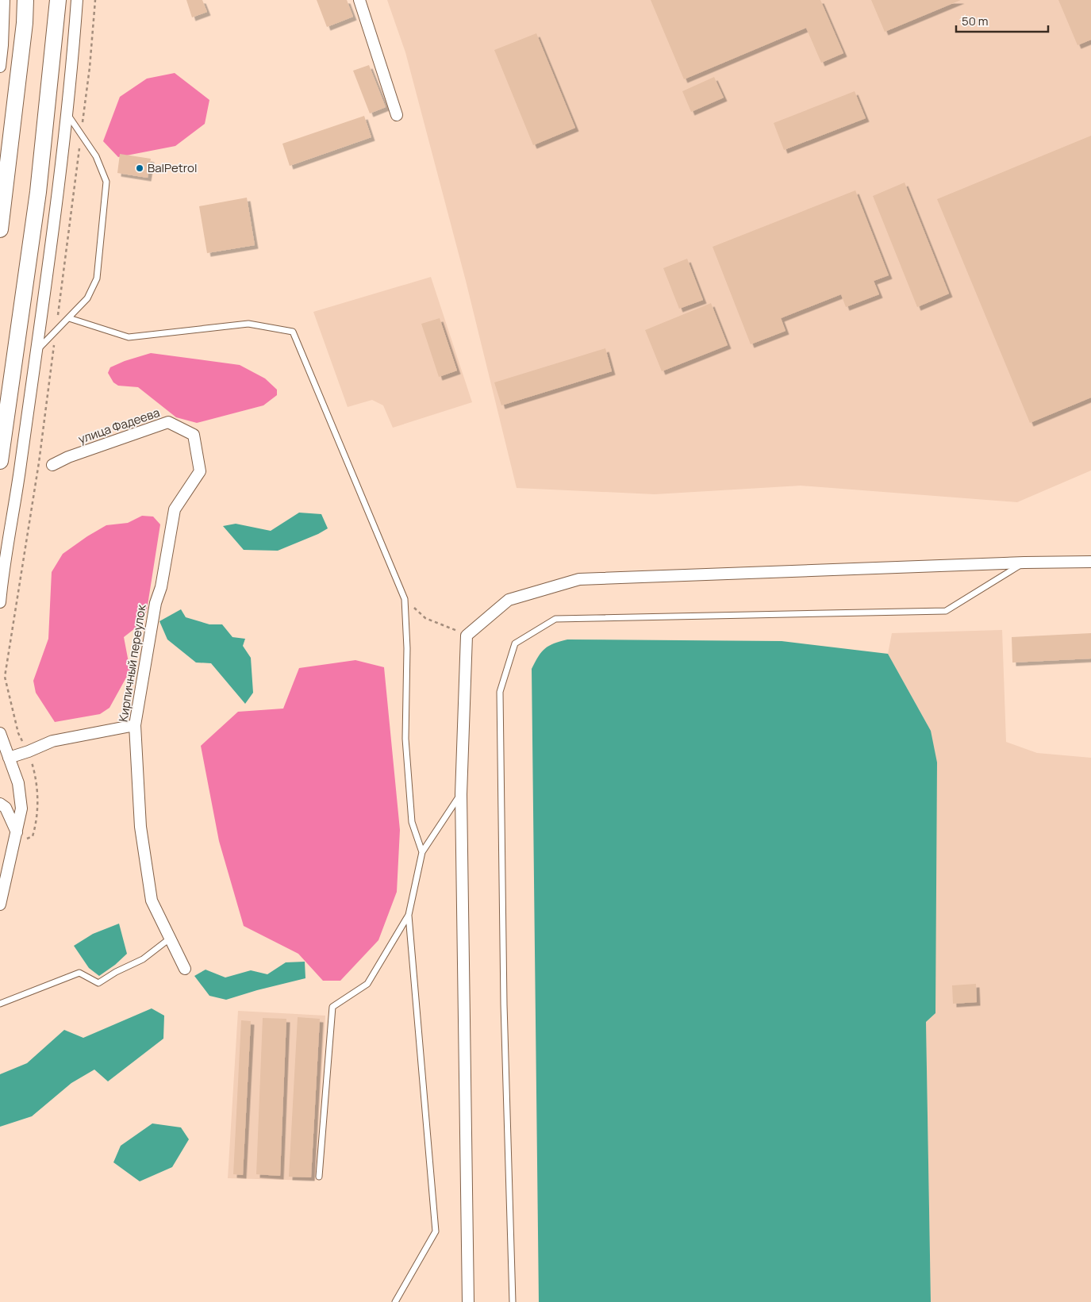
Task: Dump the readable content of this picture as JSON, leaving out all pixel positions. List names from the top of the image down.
{
  "streets": {
    "street": ["улица Фадеева", "Кирпичный переулок"]
  },
  "crossings": [
    ["улица Фадеева", "Кирпичный переулок"]
  ],
  "places": ["BalPetrol"],
  "scale_bar": "50 m"
}
